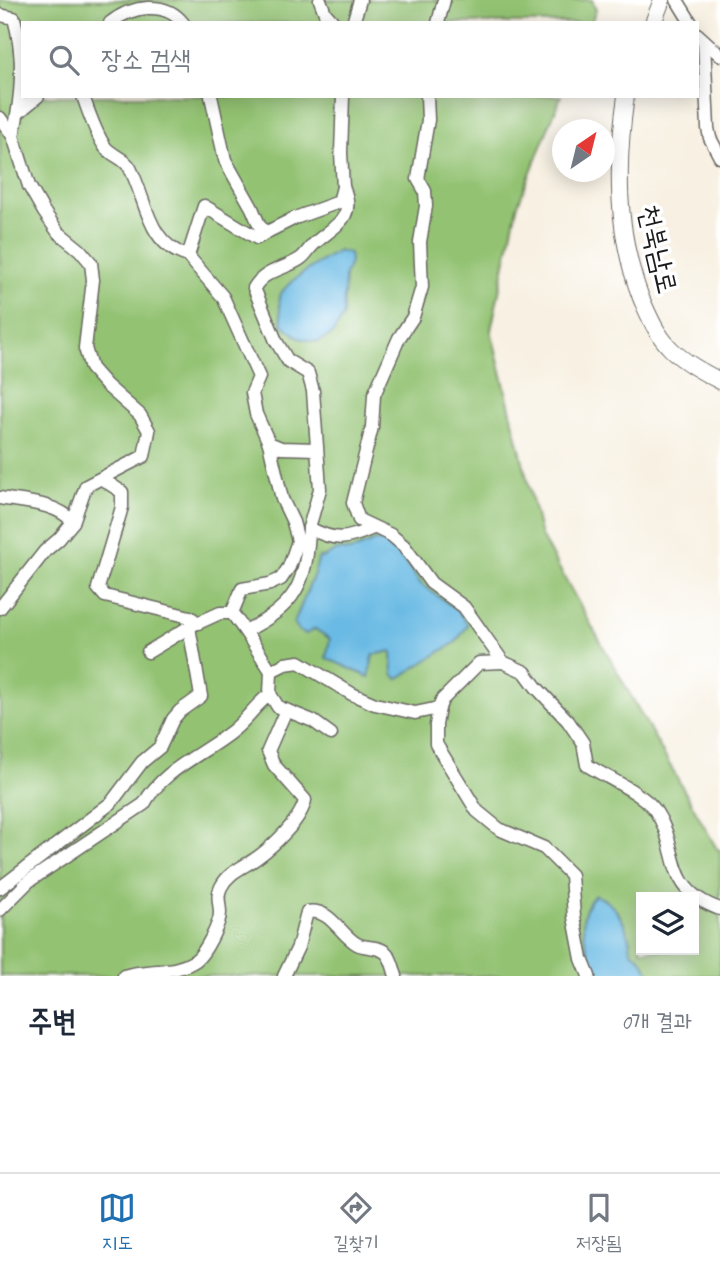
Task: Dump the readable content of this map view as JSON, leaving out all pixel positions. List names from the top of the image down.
{
  "streets": {
    "main road": ["천북남로"]
  },
  "north": "top right",
  "page": {
    "search": "장소 검색",
    "heading": ["주변", "0개 결과"],
    "nav": ["지도", "길찾기", "저장됨"]
  }
}
